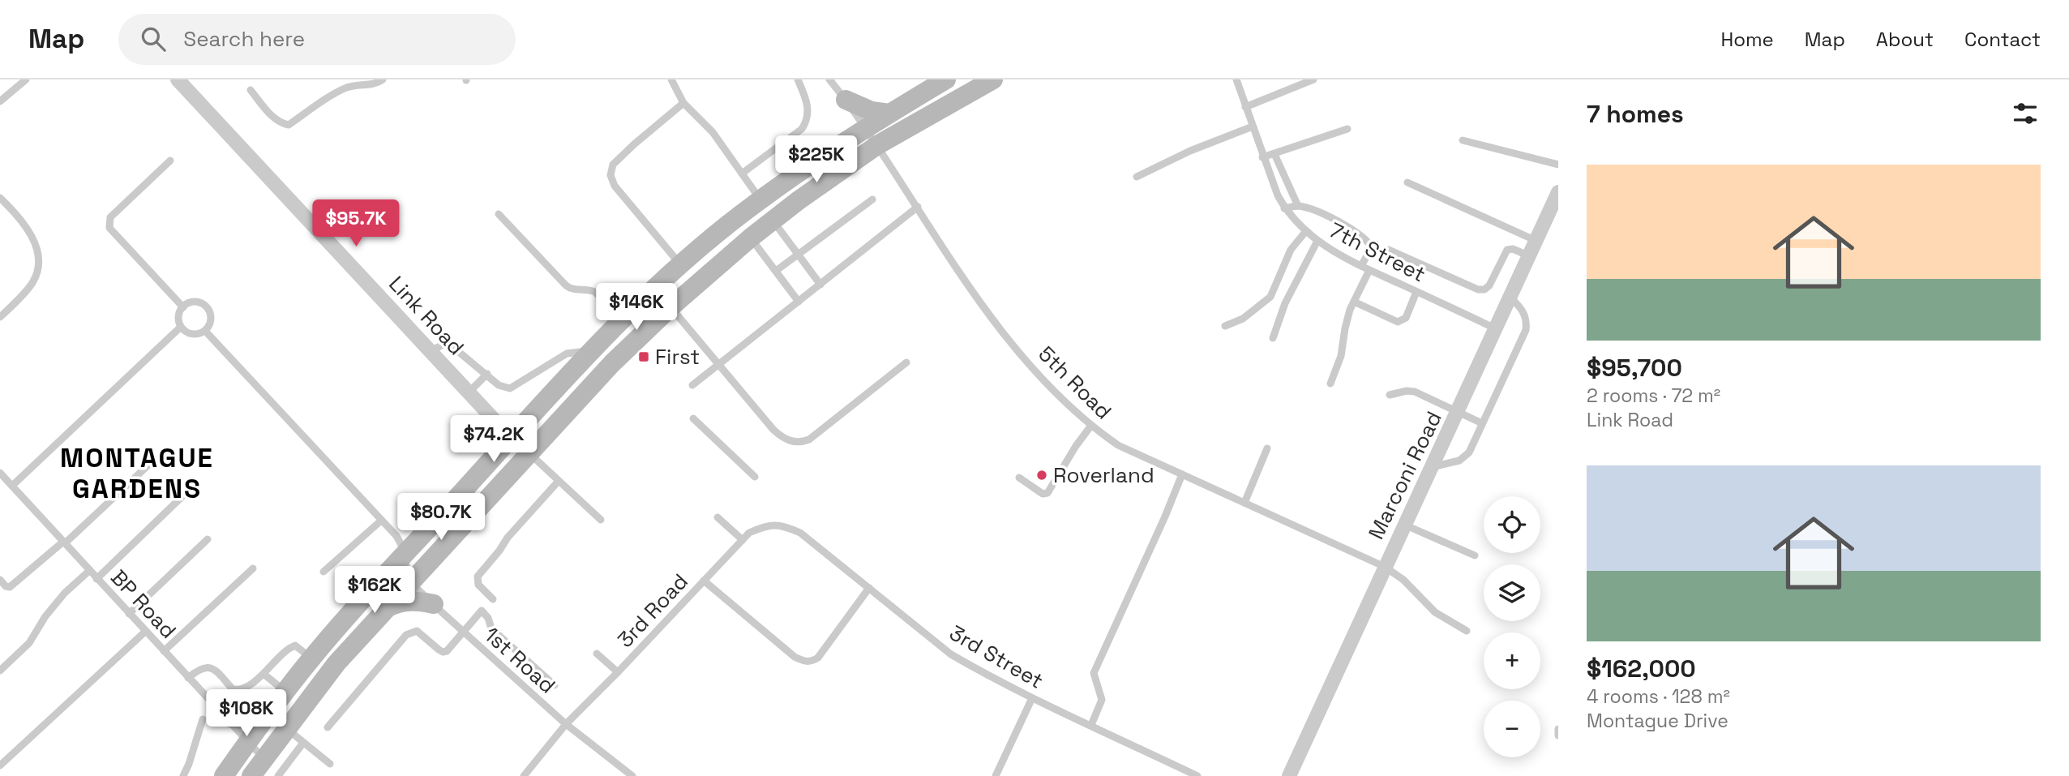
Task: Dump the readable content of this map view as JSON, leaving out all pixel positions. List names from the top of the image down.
{
  "streets": {
    "street": ["Link Road", "Marconi Road"],
    "lane": [
      "7th Street",
      "5th Road",
      "BP Road",
      "3rd Road",
      "3rd Street",
      "1st Road"
    ]
  },
  "crossings": [
    ["7th Street", "Marconi Road"],
    ["5th Road", "Marconi Road"],
    ["3rd Road", "3rd Street"],
    ["3rd Road", "1st Road"]
  ],
  "districts": ["MONTAGUE GARDENS"],
  "places": {
    "transit": ["First"],
    "other": ["Roverland"]
  },
  "page": {
    "header": "Map",
    "search": "Search here",
    "nav": [
      "Home",
      "Map",
      "About",
      "Contact"
    ],
    "heading": "7 homes",
    "price": [
      "$225K",
      "$95.7K",
      "$146K",
      "$74.2K",
      "$80.7K",
      "$162K",
      "$108K"
    ],
    "list": [
      {
        "name": "$95,700",
        "note": "2 rooms · 72 m² · Link Road"
      },
      {
        "name": "$162,000",
        "note": "4 rooms · 128 m² · Montague Drive"
      }
    ],
    "map_buttons": ["+", "−"]
  }
}
